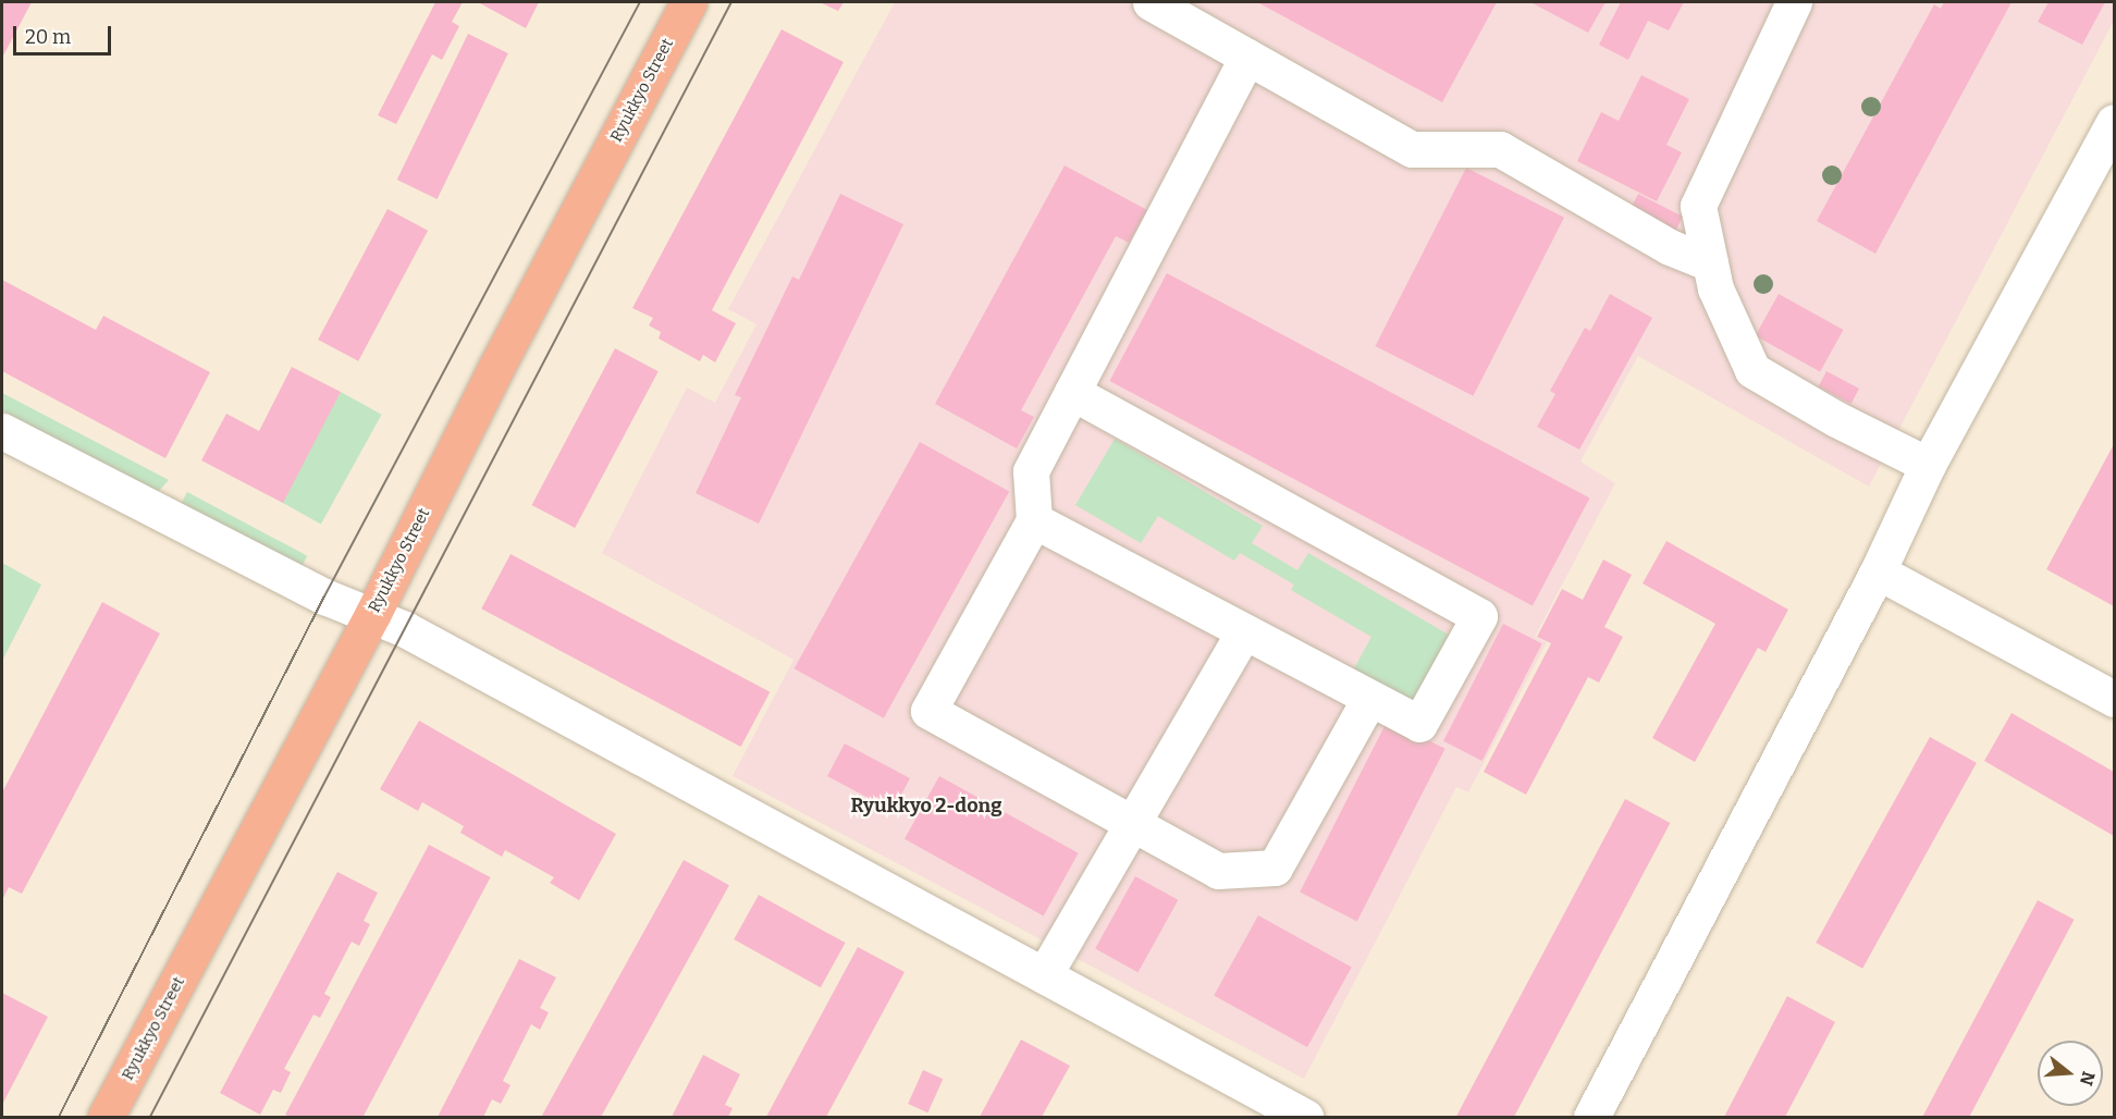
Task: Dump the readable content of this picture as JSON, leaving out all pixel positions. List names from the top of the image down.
{
  "streets": {
    "main road": ["Ryukkyo Street"]
  },
  "districts": ["Ryukkyo 2-dong"],
  "scale_bar": "20 m",
  "north": "right"
}
